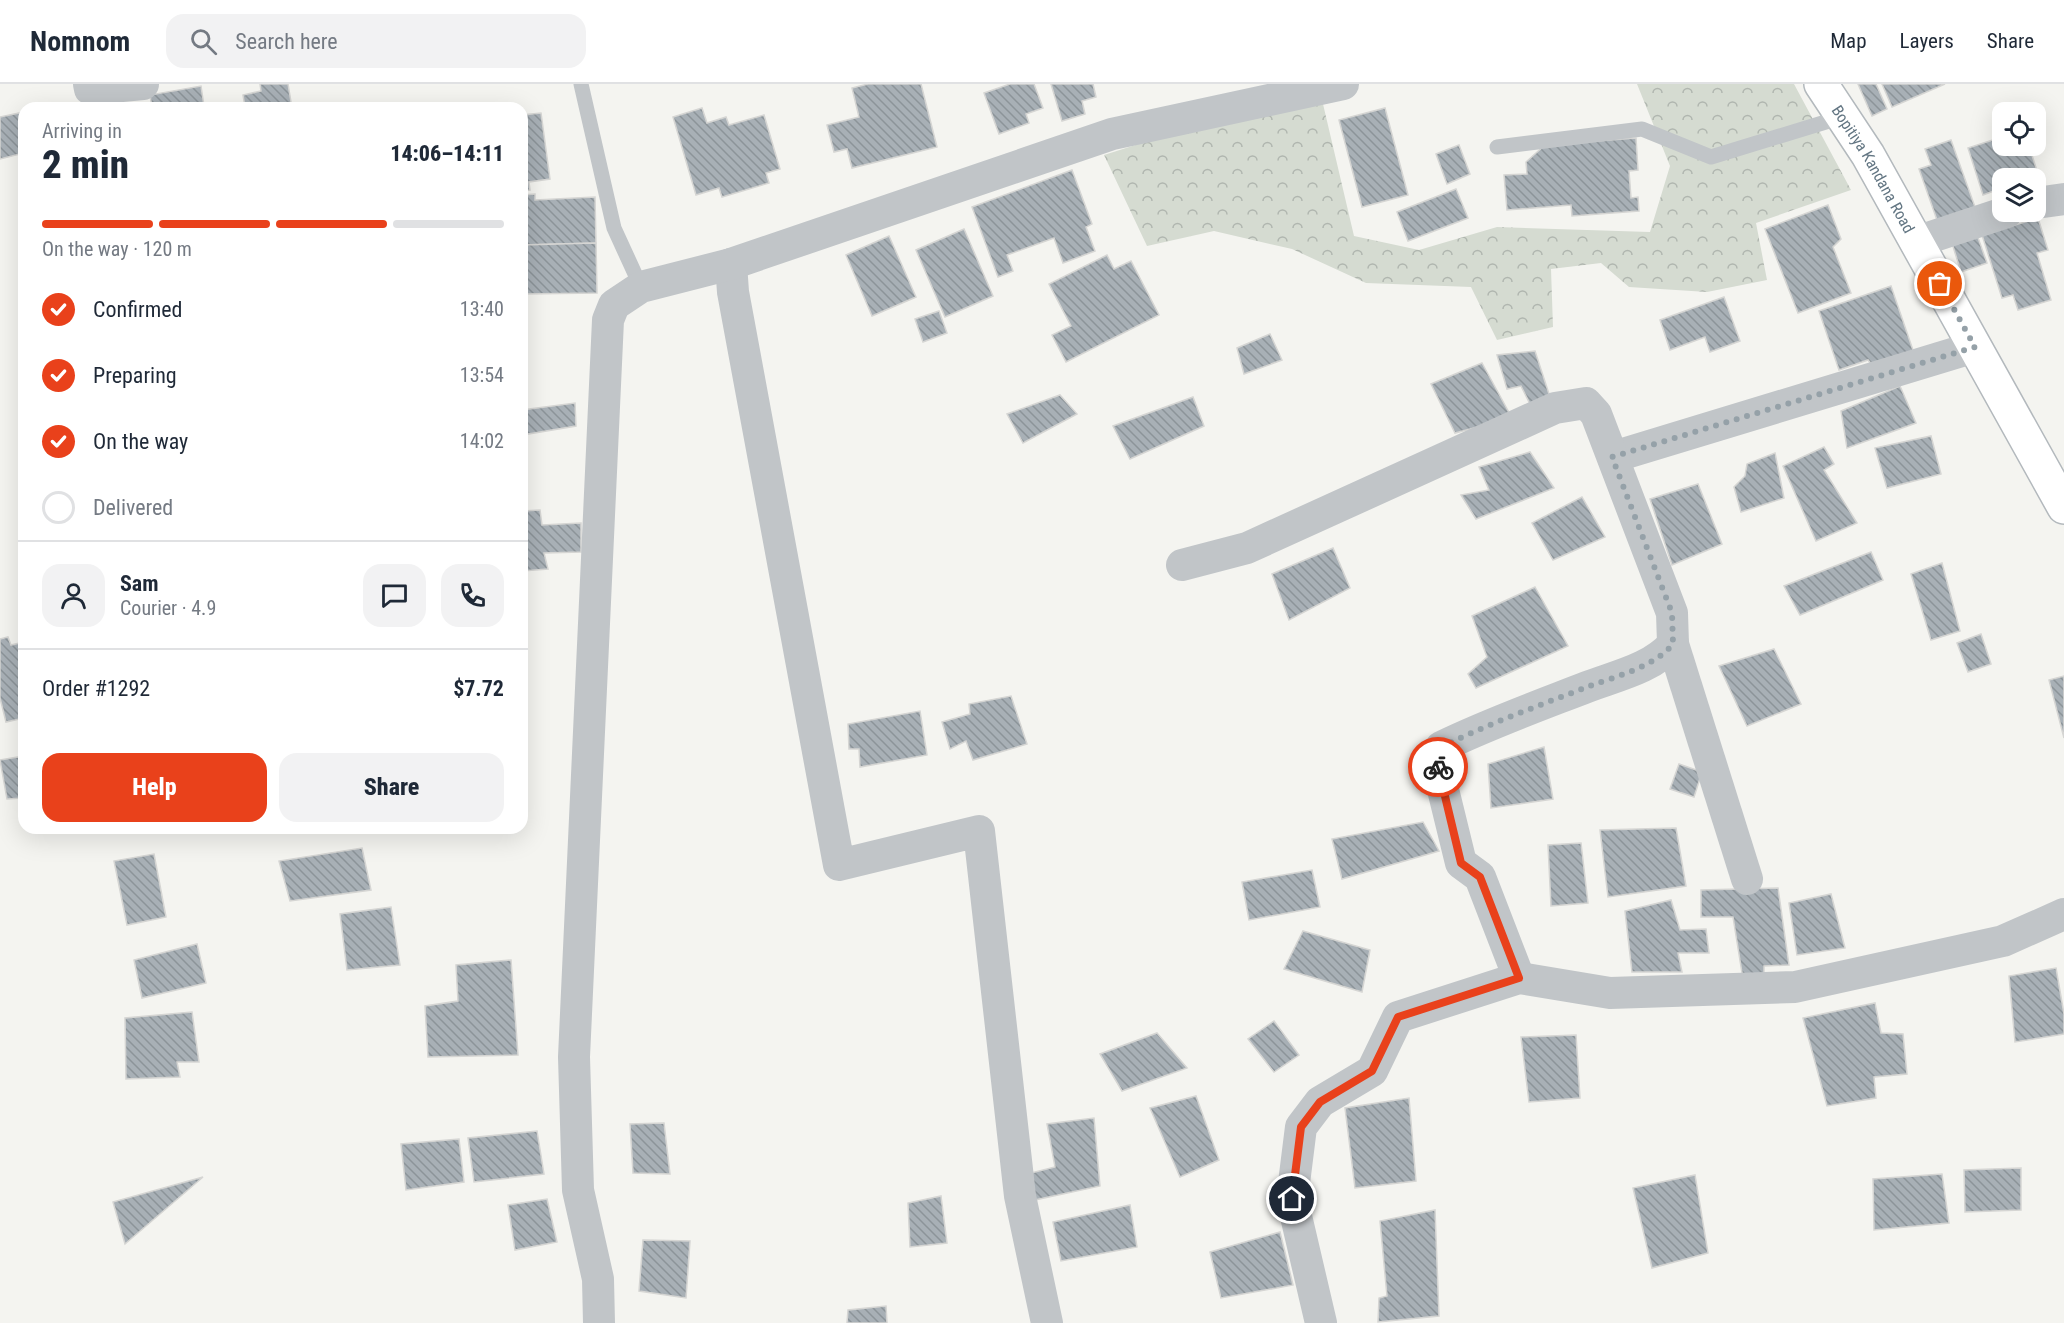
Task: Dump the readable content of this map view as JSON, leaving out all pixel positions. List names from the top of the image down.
{
  "streets": {
    "main road": ["Bopitiya Kandana Road"]
  },
  "page": {
    "header": "Nomnom",
    "search": "Search here",
    "nav": ["Map", "Layers", "Share"],
    "heading": ["2 min", "Arriving in", "14:06–14:11"],
    "panel": [
      "Sam",
      "Courier · 4.9",
      "Order #1292",
      "$7.72"
    ],
    "bar": "On the way · 120 m",
    "list": [
      ["Confirmed", "13:40"],
      ["Preparing", "13:54"],
      ["On the way", "14:02"],
      "Delivered"
    ],
    "buttons": ["Help", "Share"]
  }
}
